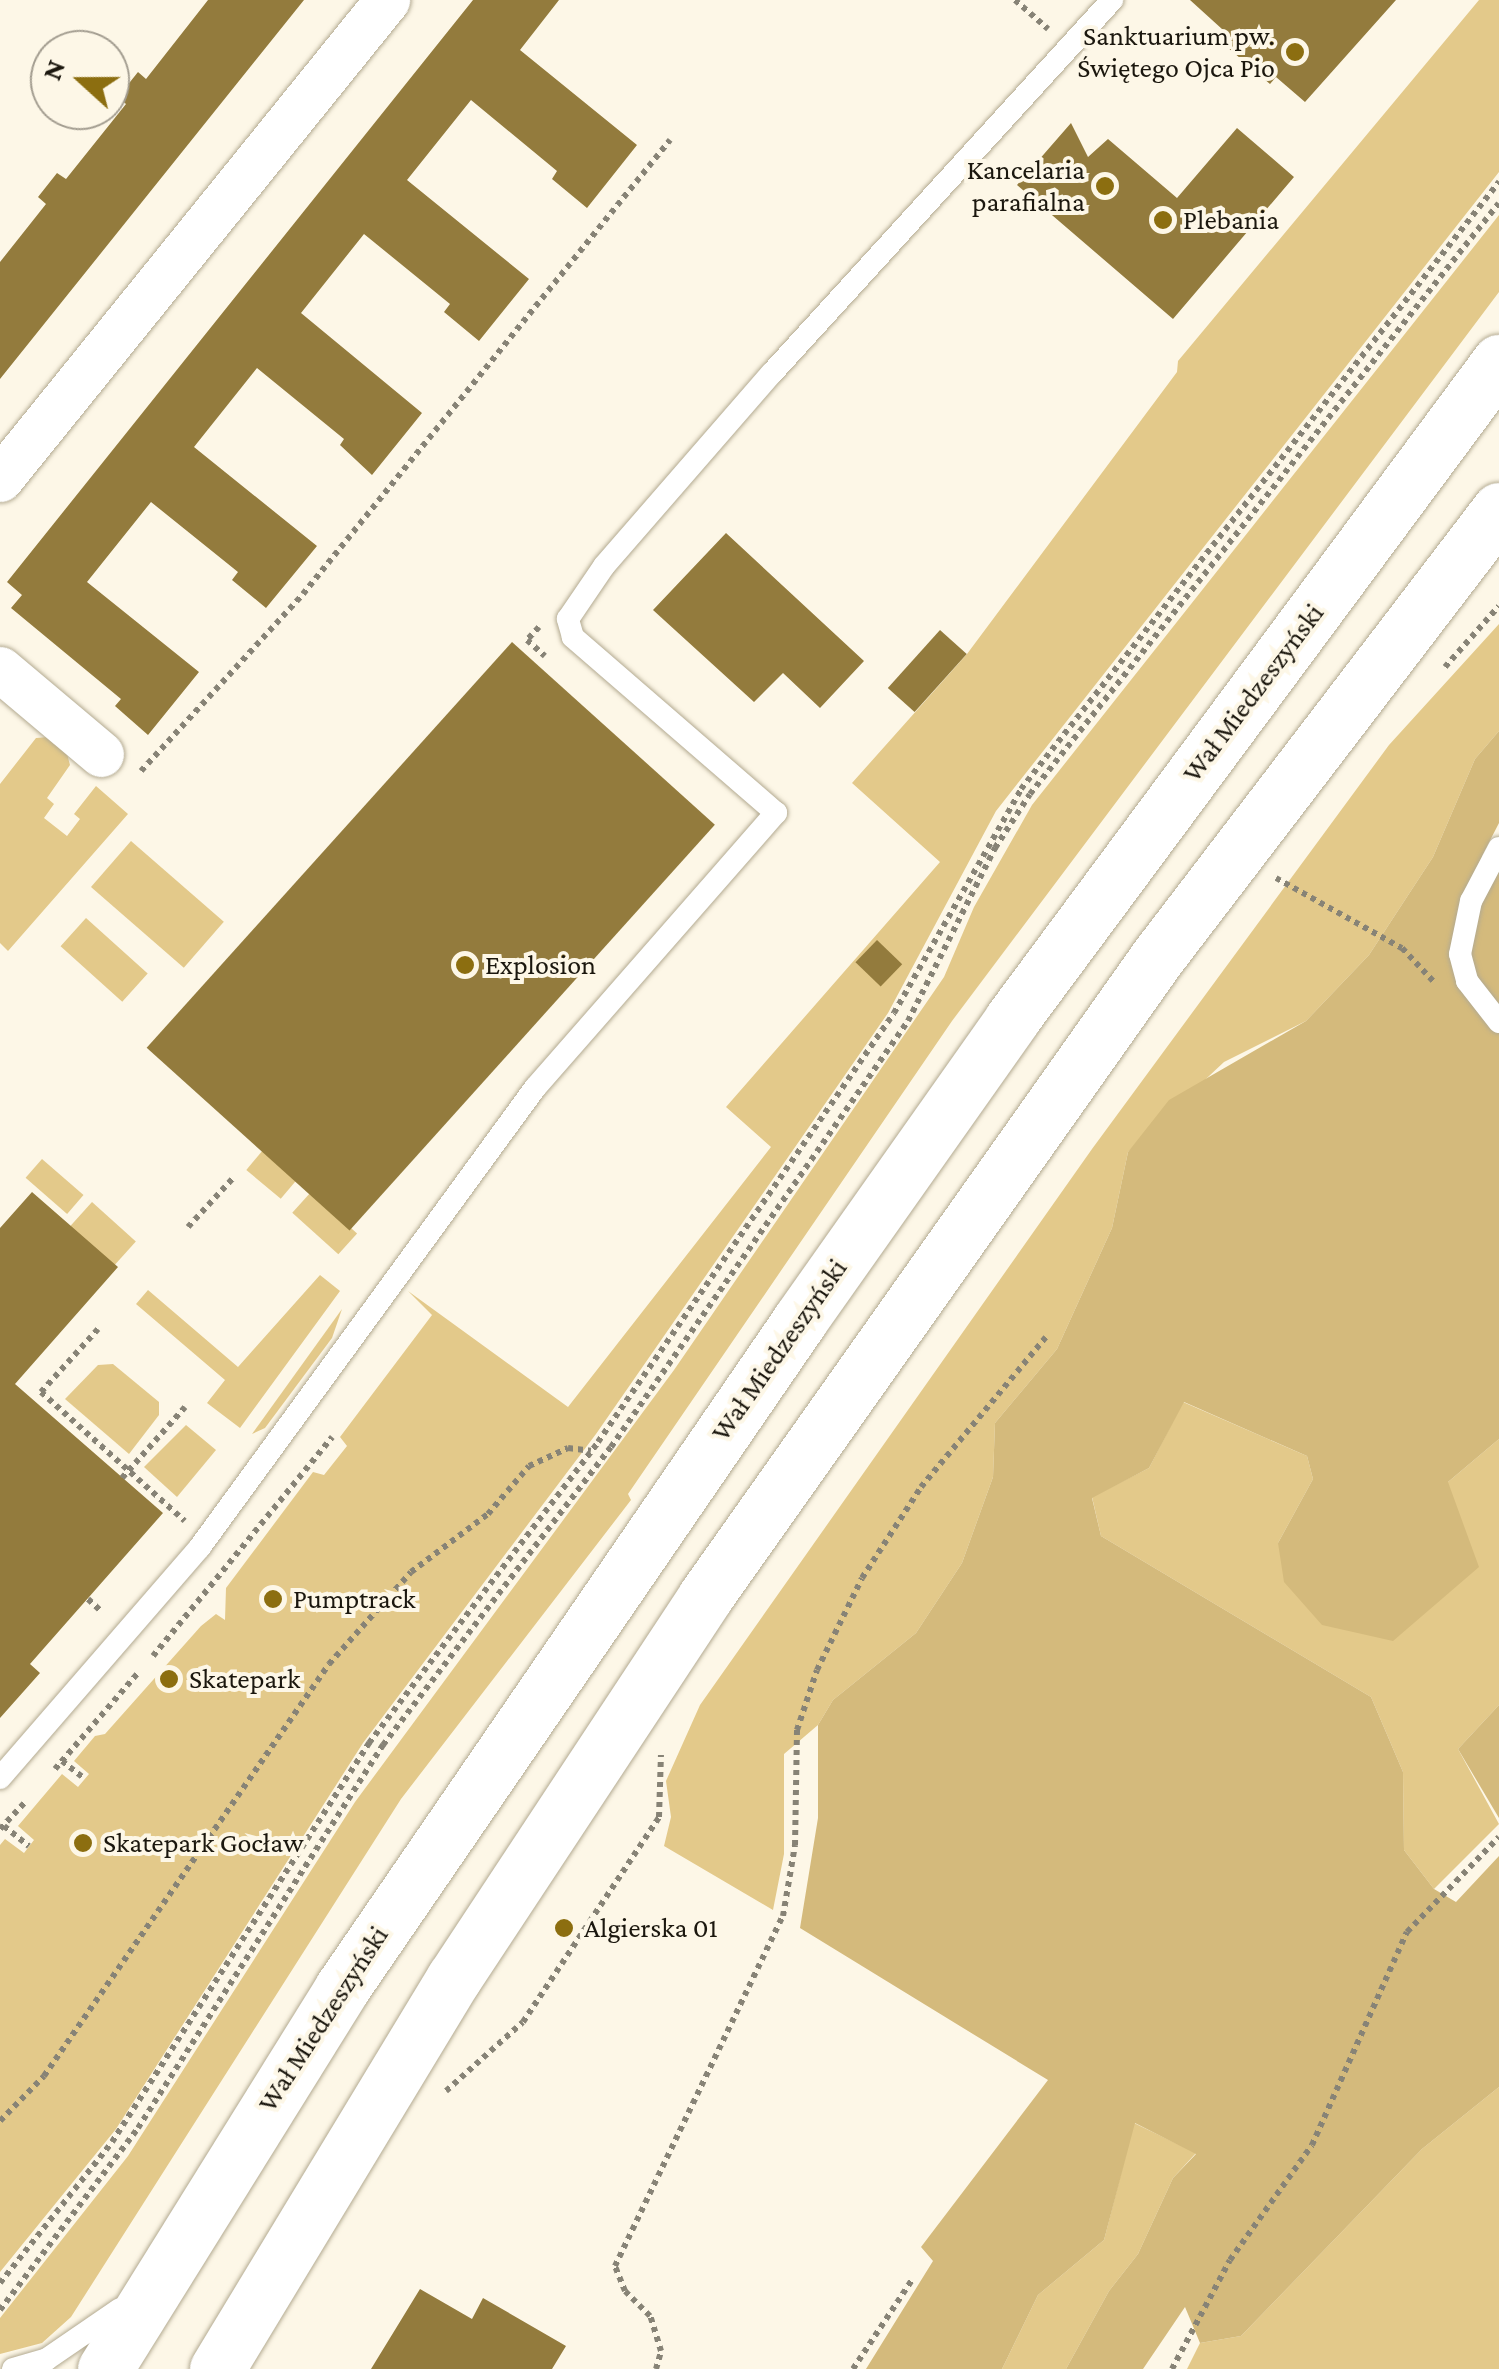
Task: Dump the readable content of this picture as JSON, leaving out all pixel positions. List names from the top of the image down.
{
  "streets": {
    "main road": ["Wał Miedzeszyński"]
  },
  "places": [
    "Sanktuarium pw. Świętego Ojca Pio",
    "Kancelaria parafialna",
    "Plebania",
    "Explosion",
    "Pumptrack",
    "Skatepark",
    "Skatepark Gocław",
    "Algierska 01"
  ],
  "north": "left"
}
